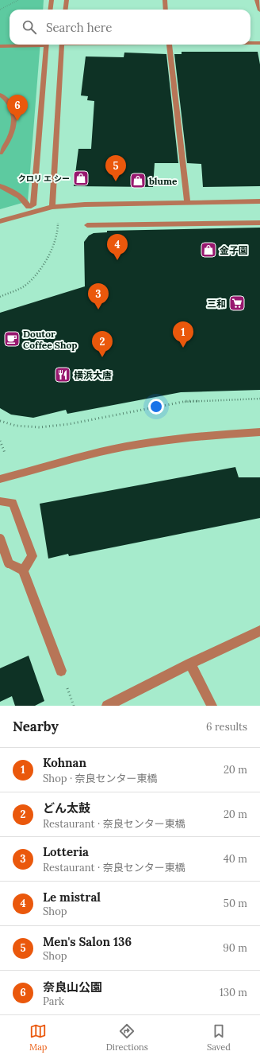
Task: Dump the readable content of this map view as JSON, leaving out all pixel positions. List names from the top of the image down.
{
  "places": {
    "shop": ["クロリ エ シー", "blume", "金子園"],
    "supermarket": ["三和"],
    "cafe": ["Doutor Coffee Shop"],
    "restaurant": ["横浜大唐"]
  },
  "page": {
    "search": "Search here",
    "pins": [
      "6",
      "5",
      "4",
      "3",
      "1",
      "2"
    ],
    "heading": ["Nearby", "6 results"],
    "list": [
      {
        "mark": "1",
        "name": "Kohnan",
        "note": "Shop · 奈良センター東橋",
        "value": "20 m"
      },
      {
        "mark": "2",
        "name": "どん太鼓",
        "note": "Restaurant · 奈良センター東橋",
        "value": "20 m"
      },
      {
        "mark": "3",
        "name": "Lotteria",
        "note": "Restaurant · 奈良センター東橋",
        "value": "40 m"
      },
      {
        "mark": "4",
        "name": "Le mistral",
        "note": "Shop",
        "value": "50 m"
      },
      {
        "mark": "5",
        "name": "Men's Salon 136",
        "note": "Shop",
        "value": "90 m"
      },
      {
        "mark": "6",
        "name": "奈良山公園",
        "note": "Park",
        "value": "130 m"
      }
    ],
    "nav": ["Map", "Directions", "Saved"]
  }
}
